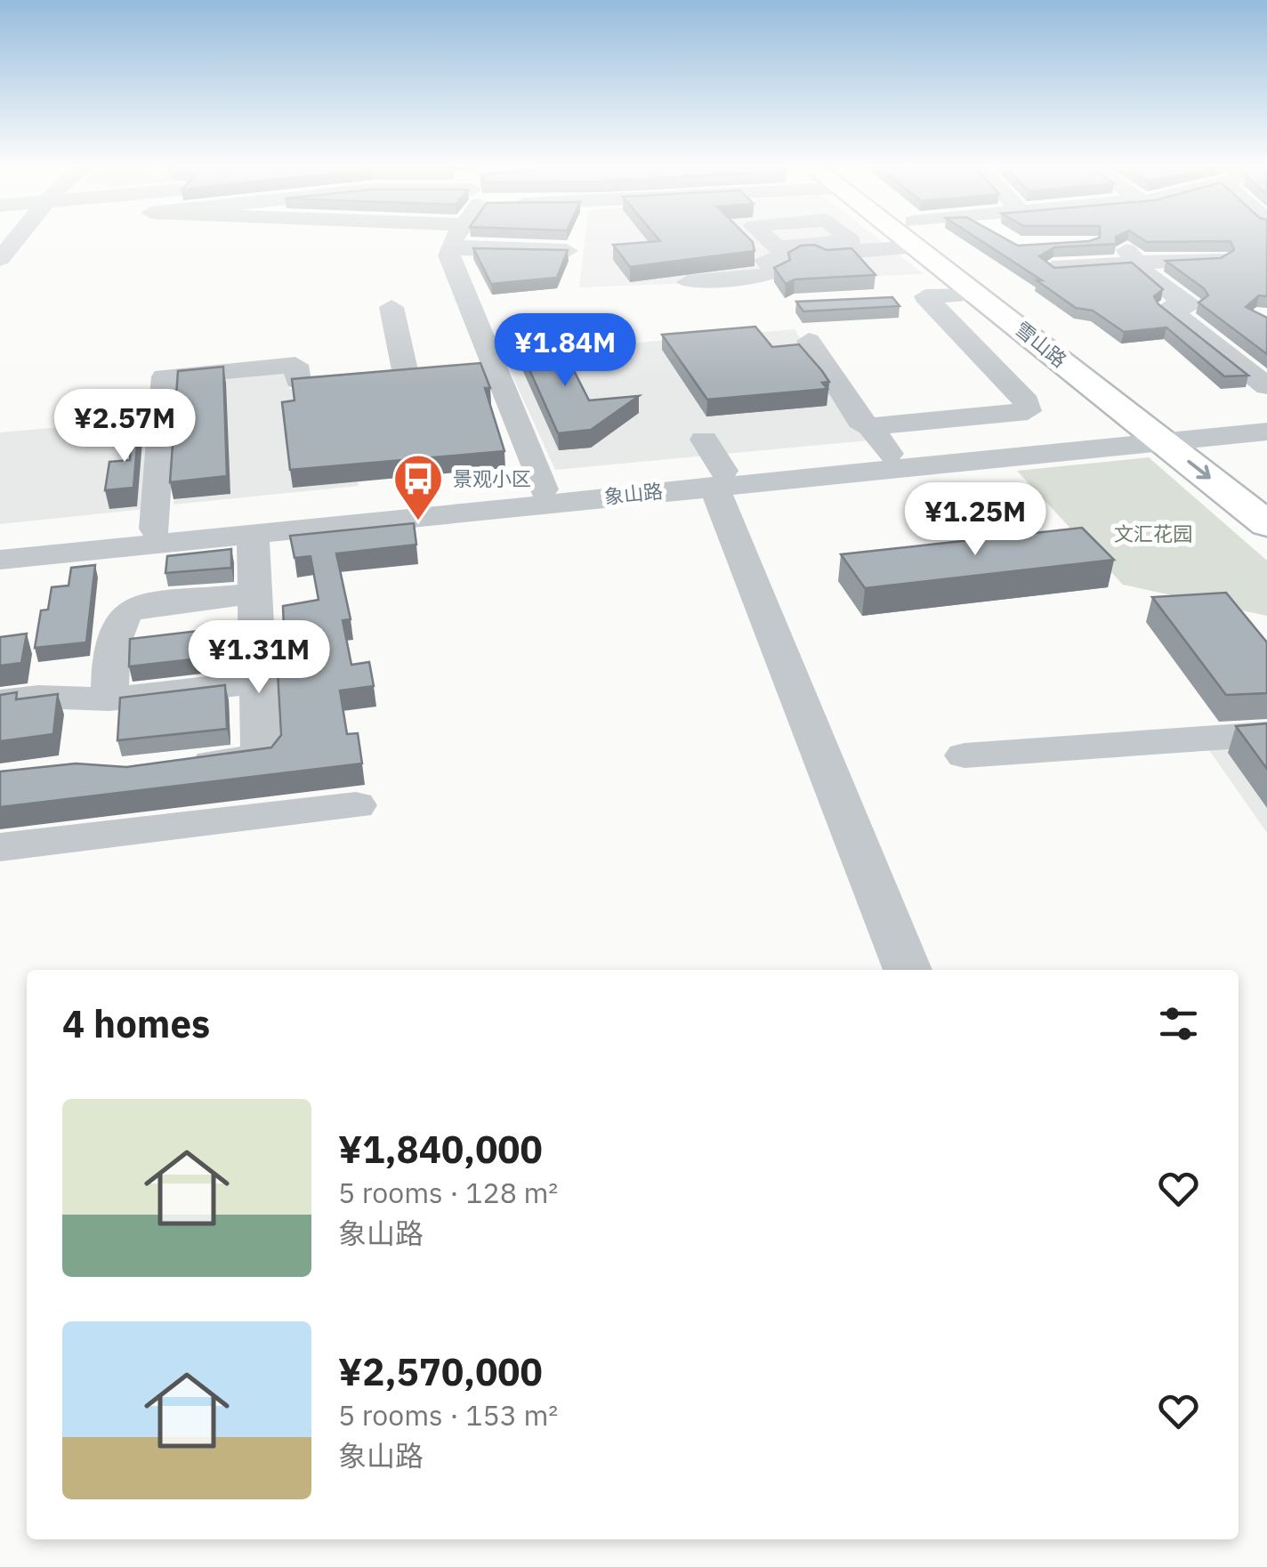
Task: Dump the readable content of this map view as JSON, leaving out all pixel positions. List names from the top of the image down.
{
  "streets": {
    "main road": ["雪山路"],
    "street": ["象山路"]
  },
  "crossings": [
    ["雪山路", "象山路"]
  ],
  "parks": ["文汇花园"],
  "places": {
    "bus stop": ["景观小区"]
  },
  "page": {
    "price": [
      "¥1.84M",
      "¥2.57M",
      "¥1.25M",
      "¥1.31M"
    ],
    "heading": "4 homes",
    "list": [
      {
        "name": "¥1,840,000",
        "note": "5 rooms · 128 m² · 象山路"
      },
      {
        "name": "¥2,570,000",
        "note": "5 rooms · 153 m² · 象山路"
      }
    ]
  }
}
